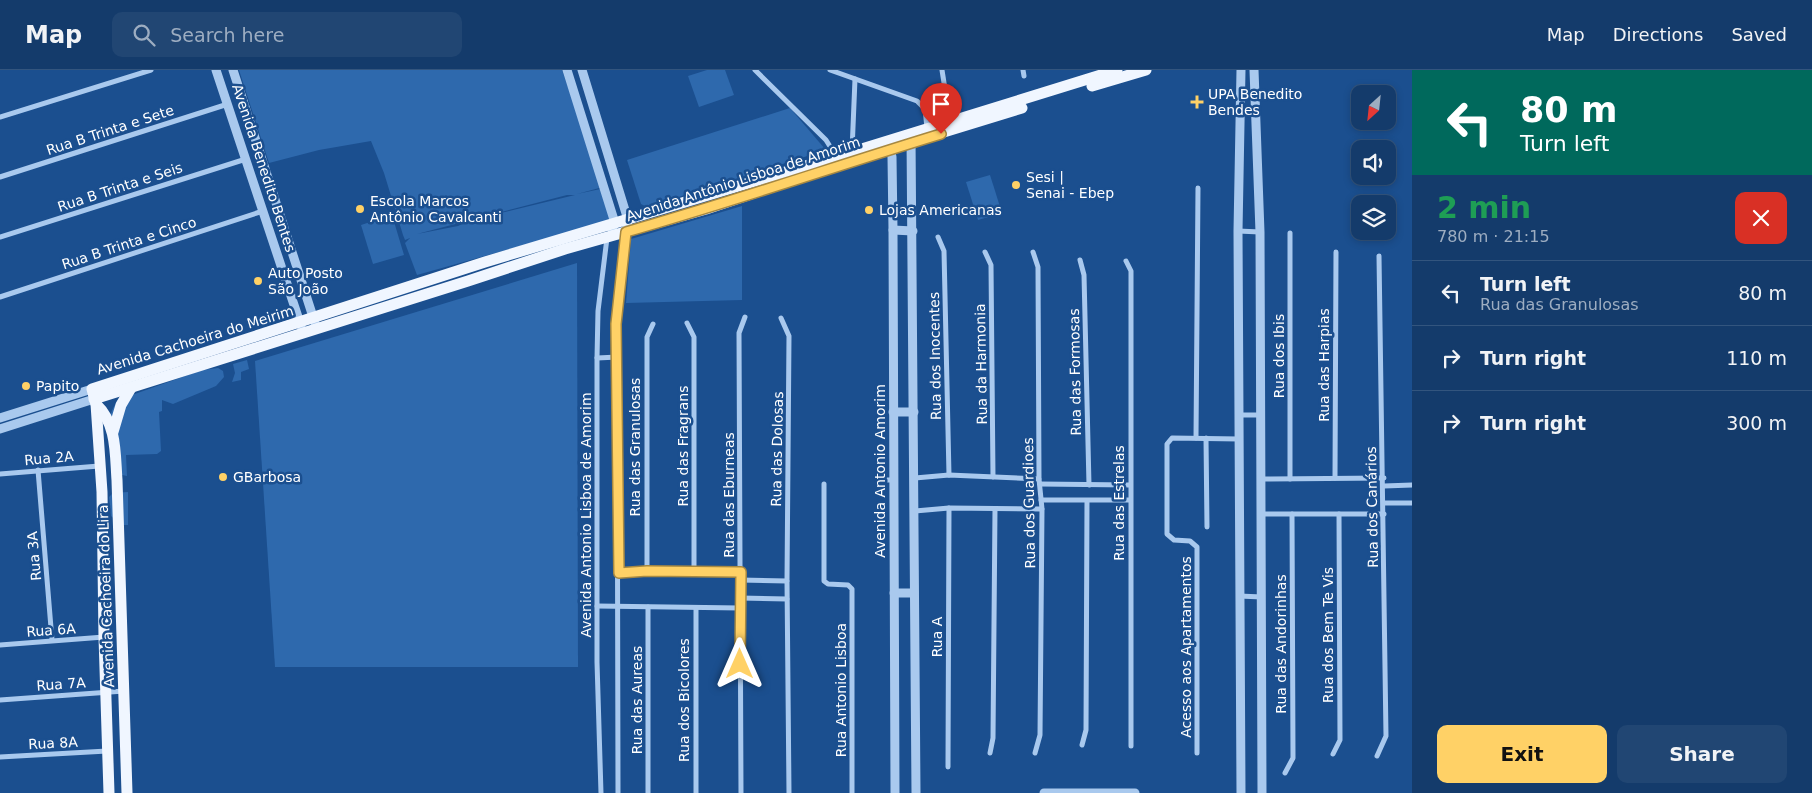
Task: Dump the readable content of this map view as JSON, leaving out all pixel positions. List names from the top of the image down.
{
  "streets": {
    "main road": ["Avenida Antônio Lisboa de Amorim", "Avenida Cachoeira do Meirim", "Avenida Cachoeira do Lira"],
    "street": [
      "Rua B Trinta e Sete",
      "Avenida Benedito Bentes",
      "Rua B Trinta e Seis",
      "Rua B Trinta e Cinco",
      "Rua dos Inocentes",
      "Rua dos Ibis",
      "Rua da Harmonia",
      "Rua das Harpias",
      "Rua das Formosas",
      "Rua das Fragrans",
      "Rua das Granulosas",
      "Rua das Dolosas",
      "Rua 2A",
      "Avenida Antonio Amorim",
      "Rua das Eburneas",
      "Rua dos Guardioes",
      "Rua das Estrelas",
      "Rua dos Canários",
      "Avenida Antonio Lisboa de Amorim",
      "Rua 3A",
      "Rua 6A",
      "Rua dos Bem Te Vis",
      "Rua A",
      "Rua das Andorinhas",
      "Acesso aos Apartamentos",
      "Rua 7A",
      "Rua Antonio Lisboa",
      "Rua das Aureas",
      "Rua dos Bicolores",
      "Rua 8A"
    ]
  },
  "crossings": [
    ["Rua B Trinta e Sete", "Avenida Benedito Bentes"],
    ["Avenida Benedito Bentes", "Rua B Trinta e Seis"],
    ["Avenida Benedito Bentes", "Rua B Trinta e Cinco"],
    ["Avenida Benedito Bentes", "Avenida Cachoeira do Meirim"],
    ["Avenida Antônio Lisboa de Amorim", "Avenida Cachoeira do Meirim"],
    ["Avenida Antônio Lisboa de Amorim", "Avenida Antonio Amorim"],
    ["Avenida Antônio Lisboa de Amorim", "Avenida Antonio Lisboa de Amorim"],
    ["Avenida Cachoeira do Meirim", "Avenida Antonio Lisboa de Amorim"],
    ["Avenida Cachoeira do Meirim", "Avenida Cachoeira do Lira"],
    ["Rua 2A", "Rua 3A"],
    ["Rua 2A", "Avenida Cachoeira do Lira"],
    ["Rua 3A", "Rua 6A"],
    ["Avenida Cachoeira do Lira", "Rua 6A"],
    ["Avenida Cachoeira do Lira", "Rua 7A"],
    ["Avenida Cachoeira do Lira", "Rua 8A"]
  ],
  "places": {
    "health": ["UPA Benedito Bendes"],
    "other": [
      "Sesi | Senai - Ebep",
      "Escola Marcos Antônio Cavalcanti",
      "Lojas Americanas",
      "Auto Posto São João",
      "Papito",
      "GBarbosa"
    ]
  },
  "north": "bottom left",
  "page": {
    "header": "Map",
    "search": "Search here",
    "nav": ["Map", "Directions", "Saved"],
    "turn": ["80 m", "Turn left"],
    "heading": ["2 min", "780 m · 21:15"],
    "list": [
      {
        "name": "Turn left",
        "note": "Rua das Granulosas",
        "value": "80 m"
      },
      {
        "name": "Turn right",
        "value": "110 m"
      },
      {
        "name": "Turn right",
        "value": "300 m"
      }
    ],
    "buttons": ["Exit", "Share"]
  }
}
